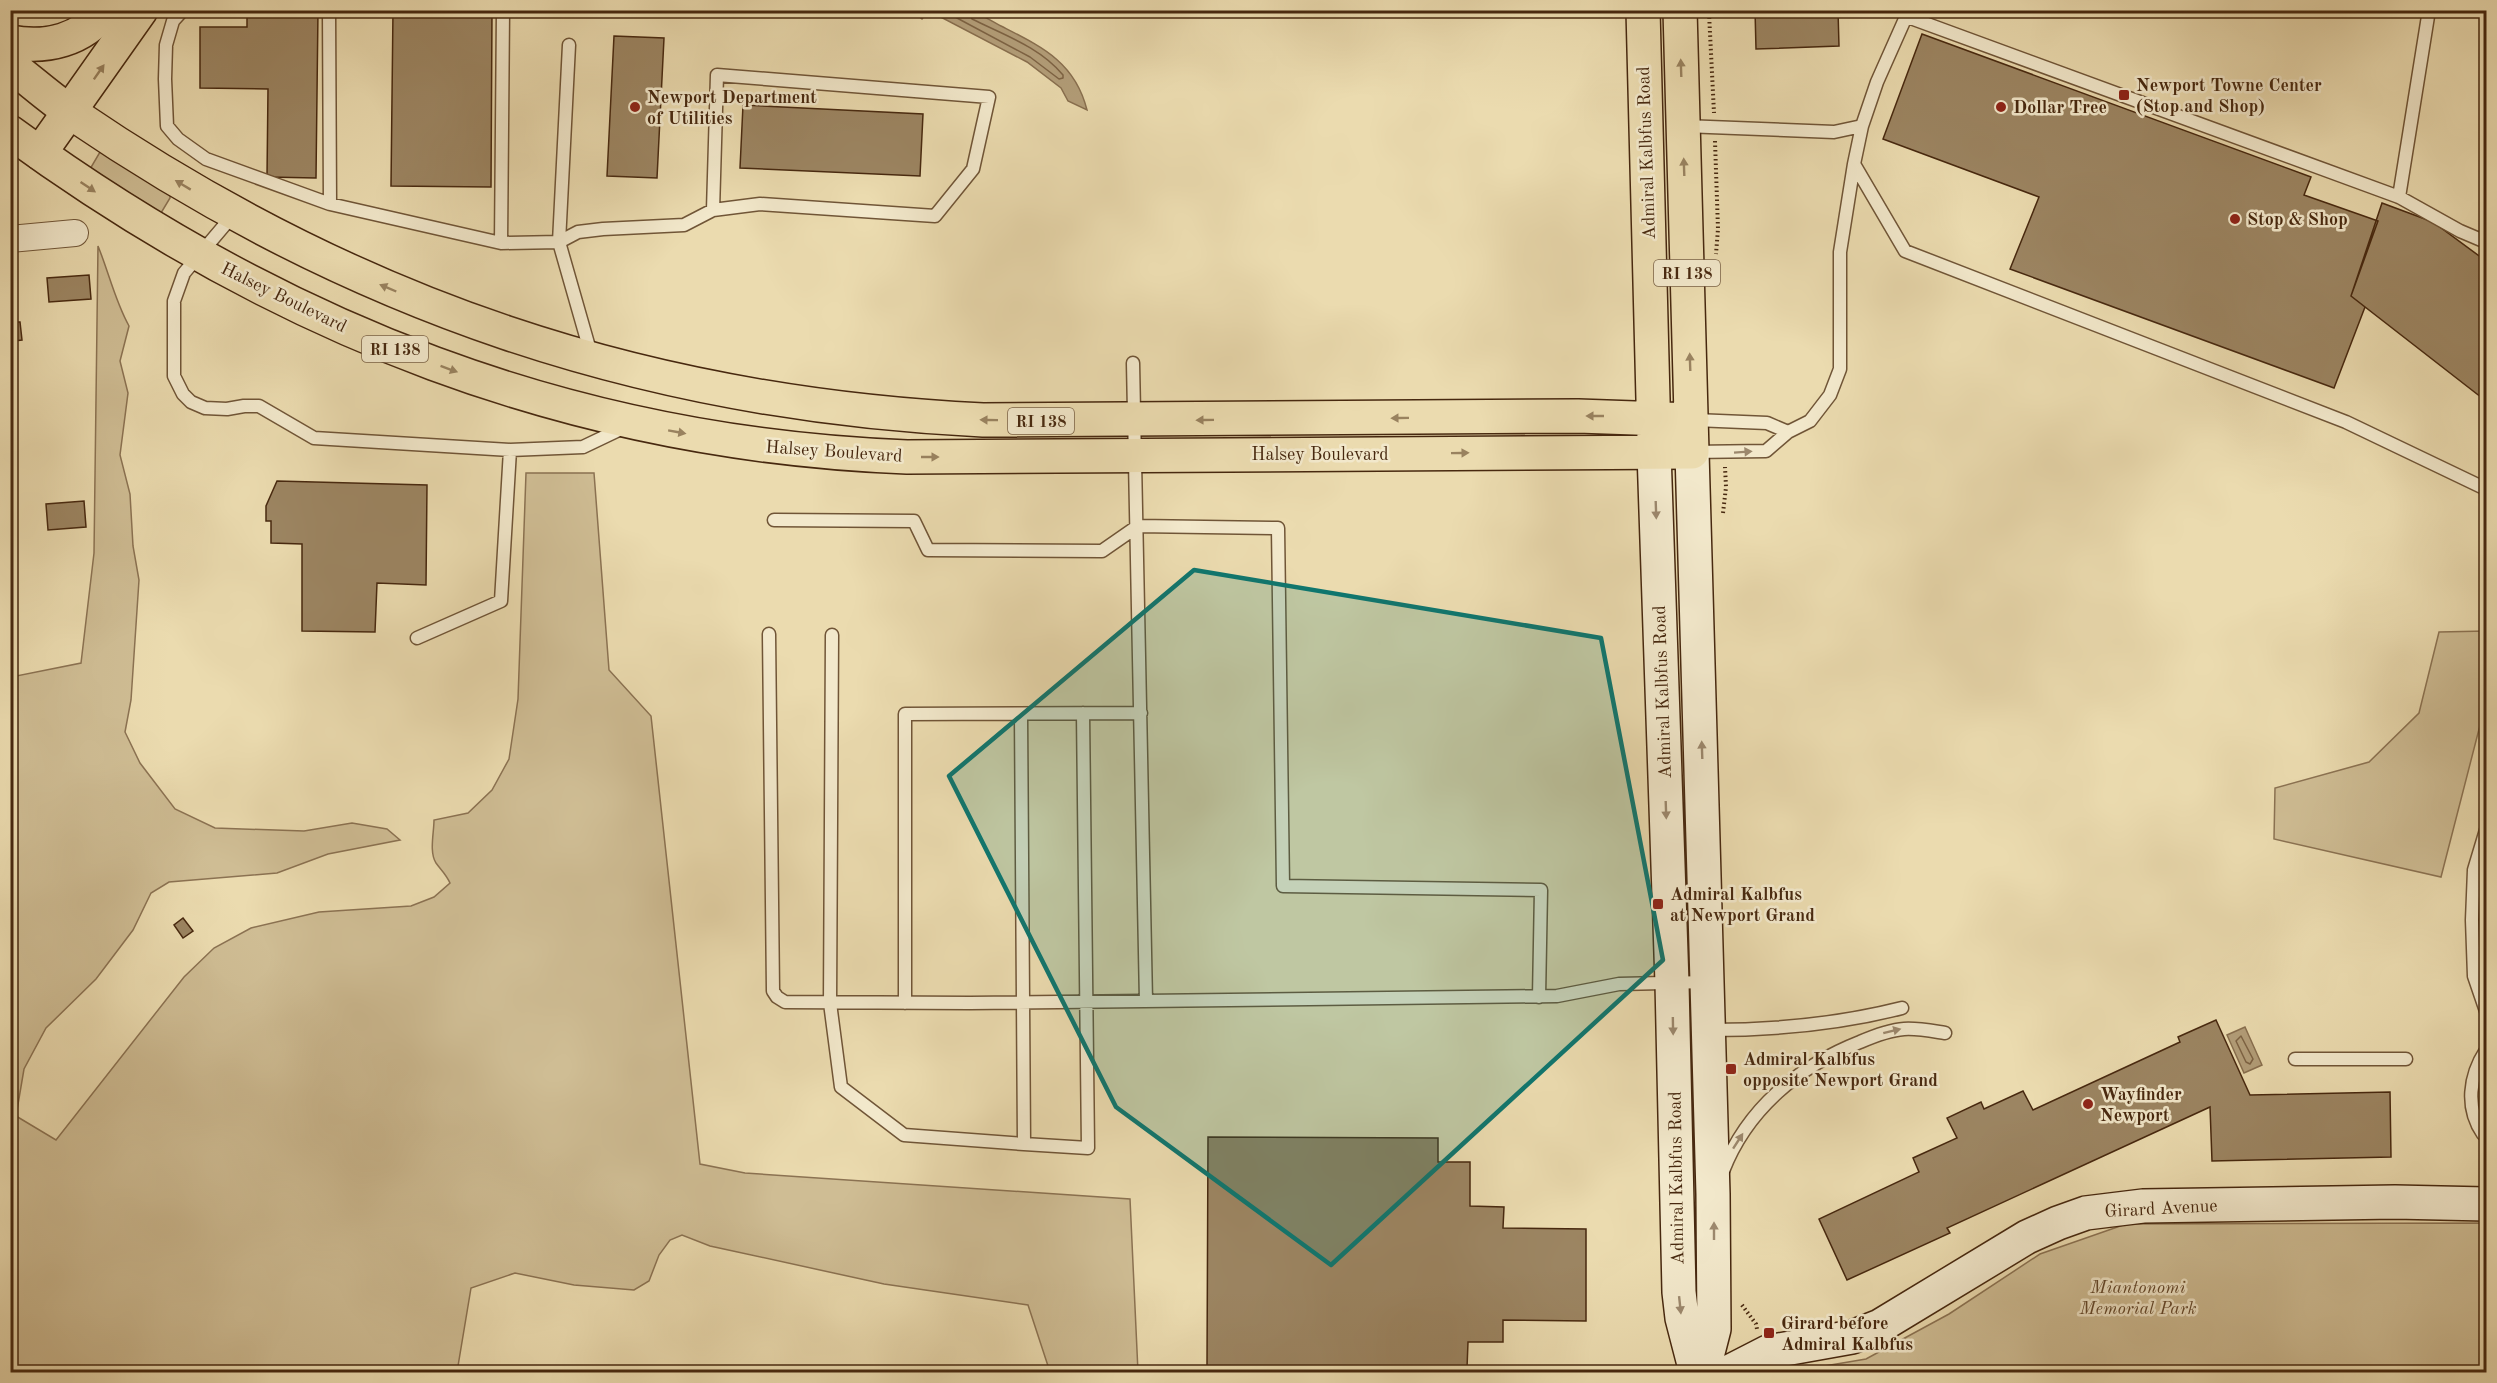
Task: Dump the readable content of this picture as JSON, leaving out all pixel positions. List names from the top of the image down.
{
  "streets": {
    "main road": [
      "Admiral Kalbfus Road",
      "RI 138",
      "Halsey Boulevard",
      "Girard Avenue"
    ]
  },
  "crossings": [
    ["Admiral Kalbfus Road", "Halsey Boulevard"],
    ["RI 138", "Halsey Boulevard"]
  ],
  "parks": ["Miantonomi Memorial Park"],
  "places": {
    "transit": [
      "Newport Towne Center (Stop and Shop)",
      "Admiral Kalbfus at Newport Grand",
      "Admiral Kalbfus opposite Newport Grand",
      "Girard before Admiral Kalbfus"
    ],
    "other": [
      "Newport Department of Utilities",
      "Dollar Tree",
      "Stop & Shop",
      "Wayfinder Newport"
    ]
  }
}
